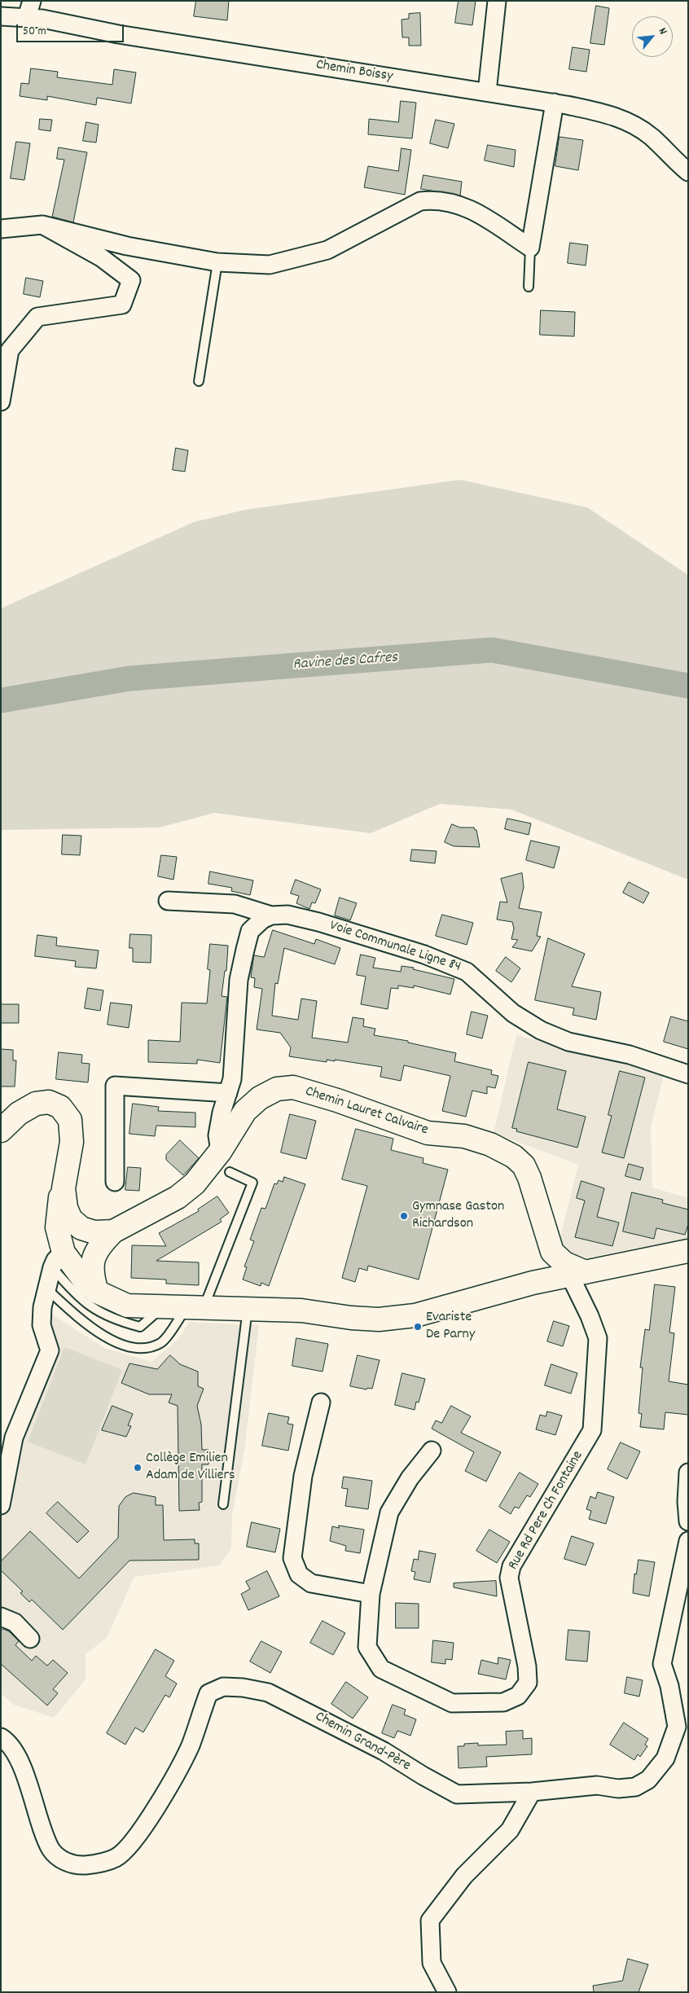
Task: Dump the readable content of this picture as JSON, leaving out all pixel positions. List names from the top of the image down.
{
  "streets": {
    "main road": ["Chemin Lauret Calvaire"],
    "street": [
      "Chemin Boissy",
      "Voie Communale Ligne 84",
      "Rue Rd Pere Ch Fontaine",
      "Chemin Grand-Père"
    ]
  },
  "water": ["Ravine des Cafres"],
  "places": ["Gymnase Gaston Richardson", "Evariste De Parny", "Collège Emilien Adam de Villiers"],
  "scale_bar": "50 m",
  "north": "top right"
}
